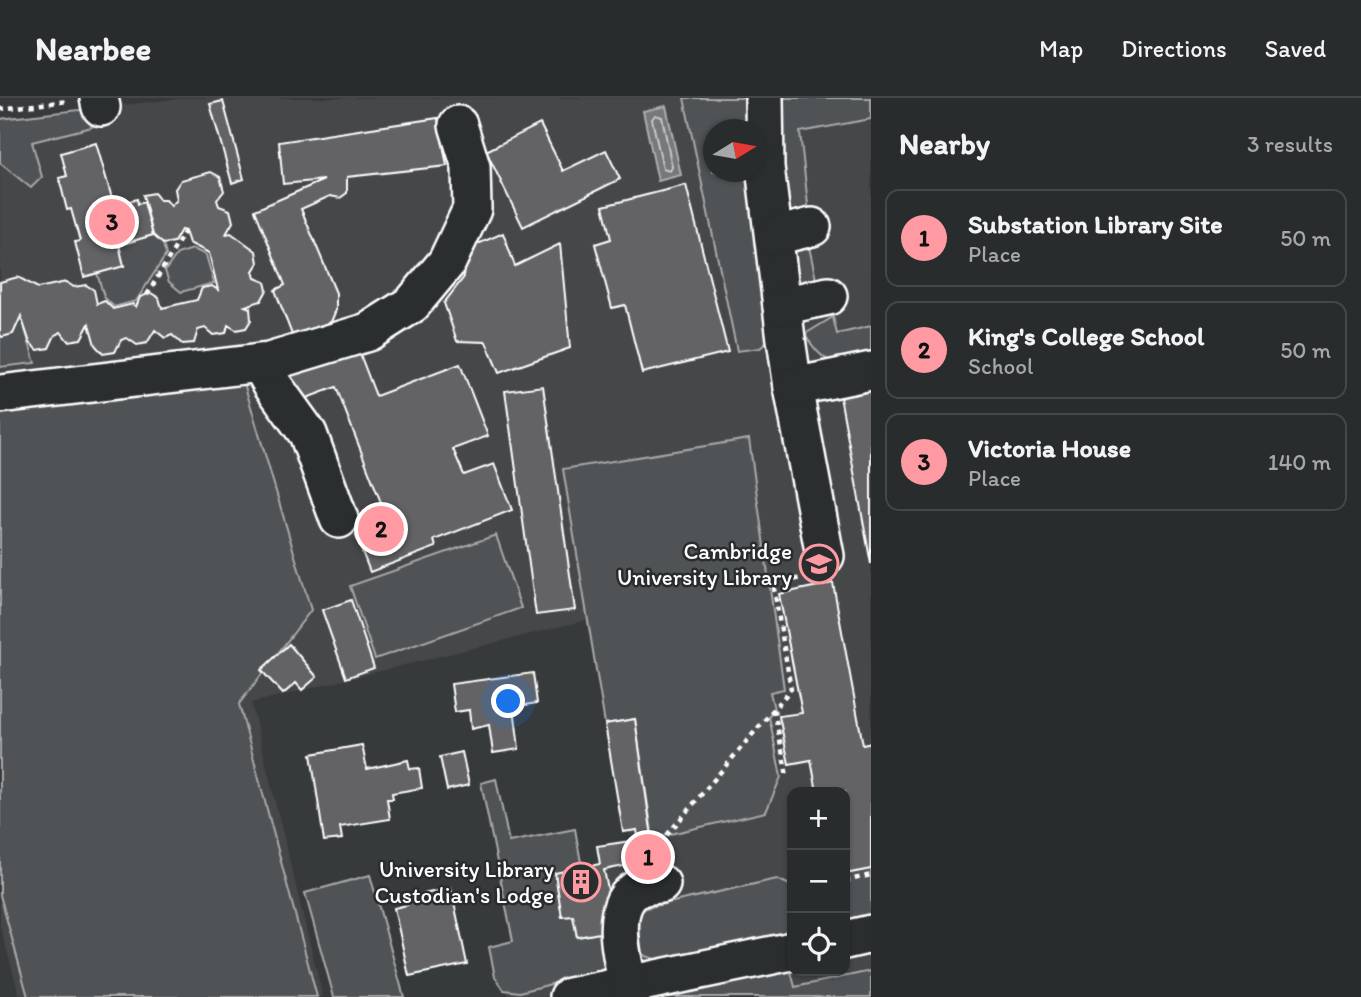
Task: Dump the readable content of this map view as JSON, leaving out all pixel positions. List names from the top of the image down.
{
  "places": {
    "school or university": ["Cambridge University Library"],
    "building": ["University Library Custodian's Lodge"]
  },
  "north": "right",
  "page": {
    "header": "Nearbee",
    "nav": ["Map", "Directions", "Saved"],
    "heading": ["Nearby", "3 results"],
    "list": [
      {
        "mark": "1",
        "name": "Substation Library Site",
        "note": "Place",
        "value": "50 m"
      },
      {
        "mark": "2",
        "name": "King's College School",
        "note": "School",
        "value": "50 m"
      },
      {
        "mark": "3",
        "name": "Victoria House",
        "note": "Place",
        "value": "140 m"
      }
    ],
    "pins": ["3", "2", "1"],
    "map_buttons": ["+", "−"]
  }
}
